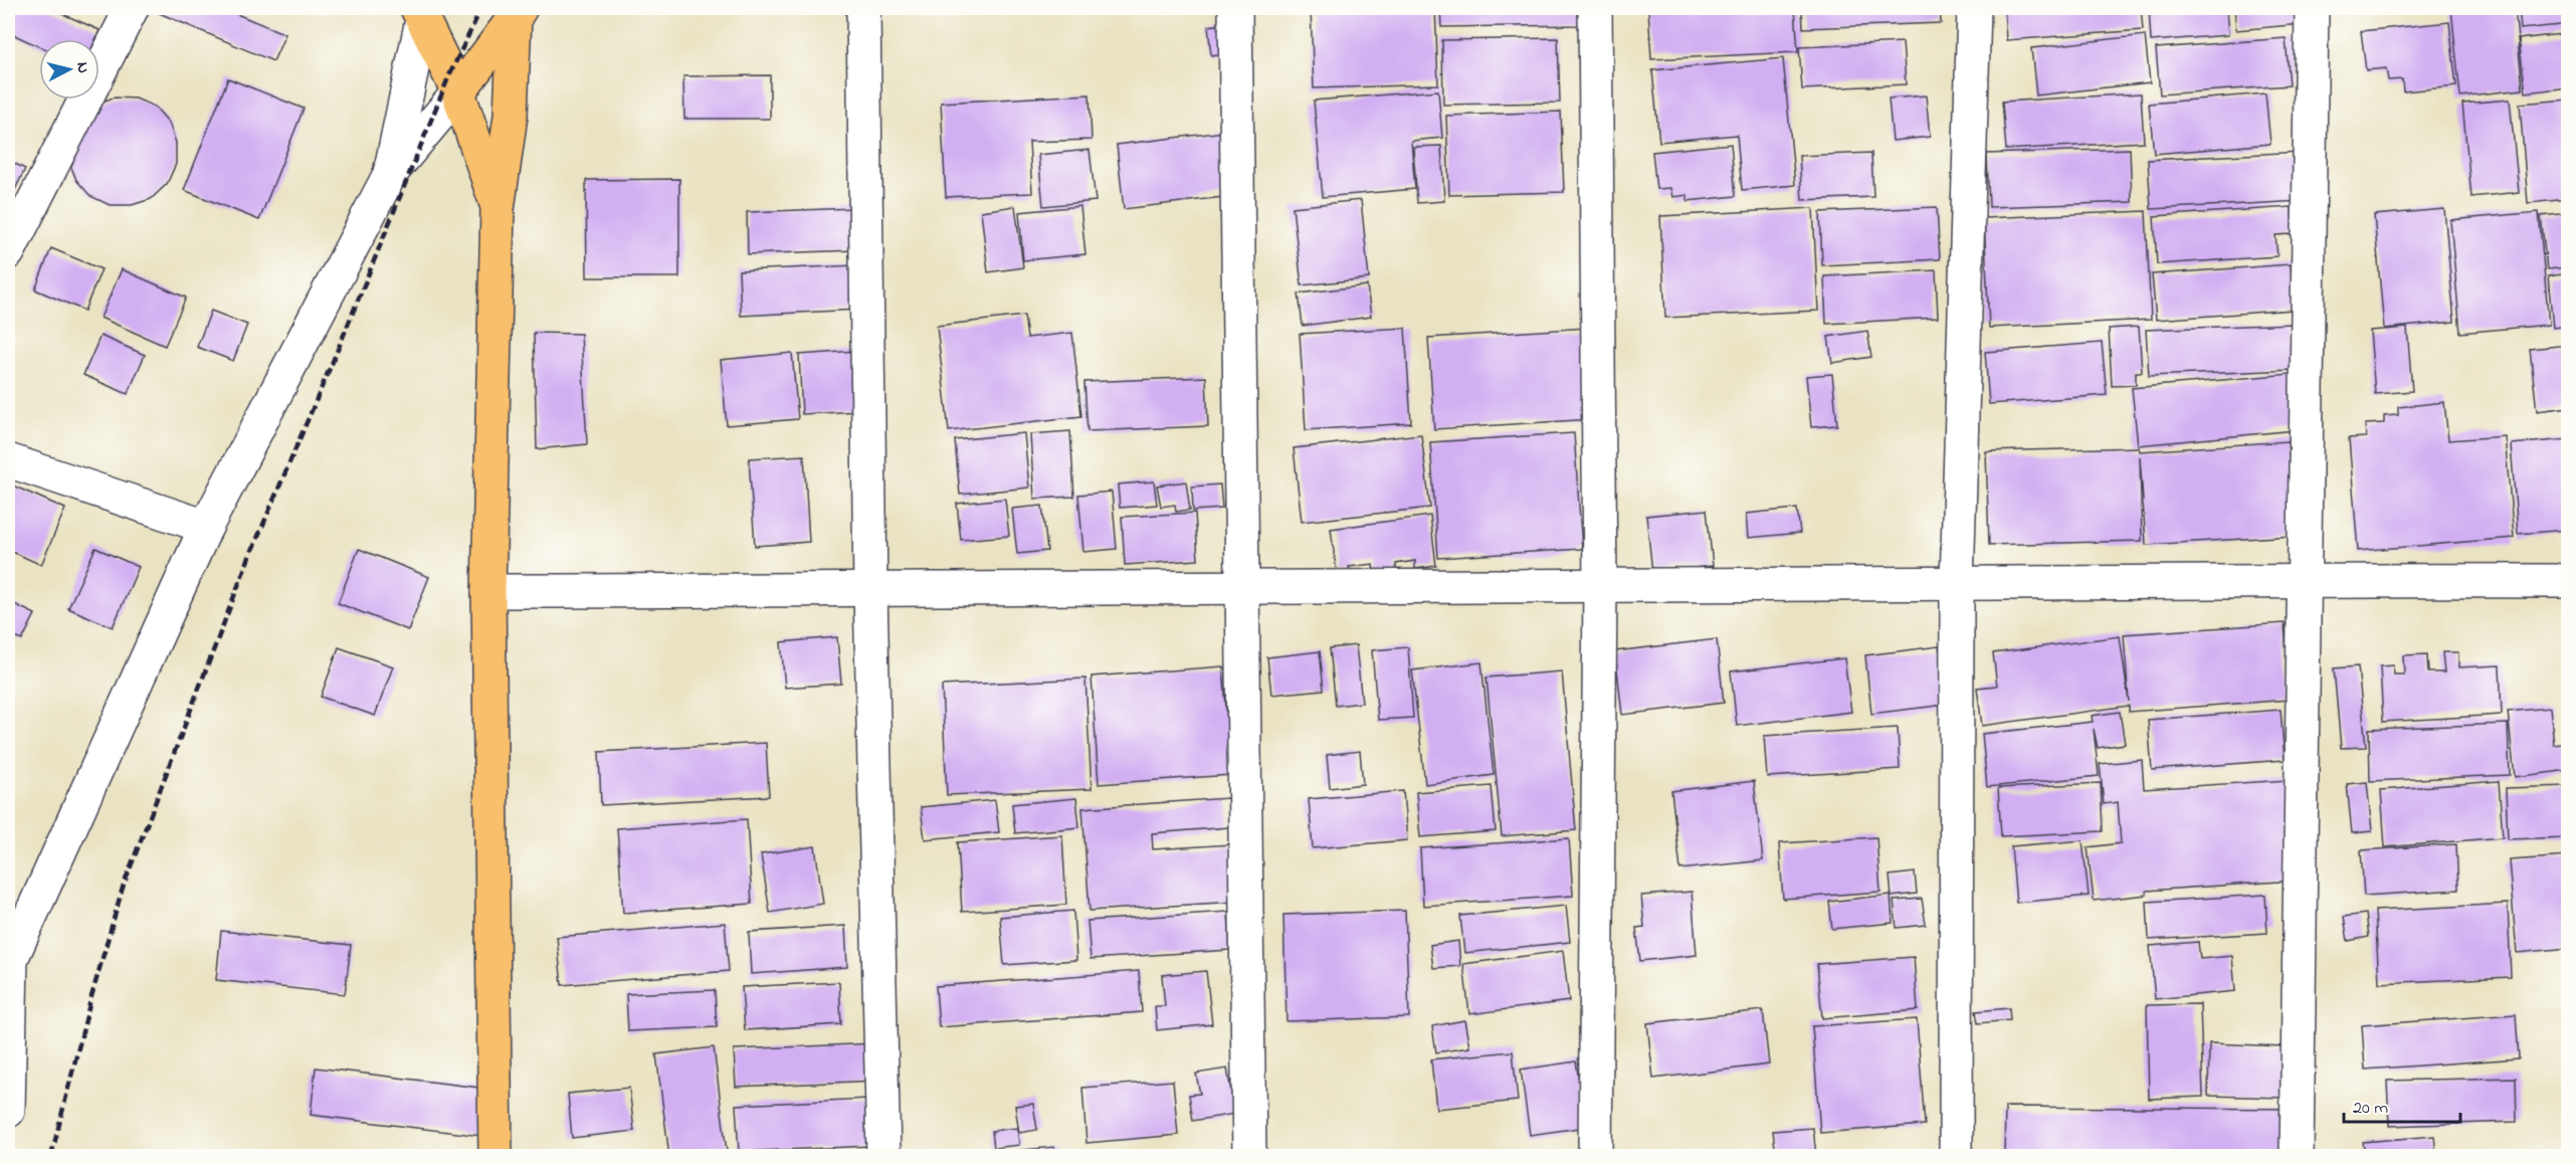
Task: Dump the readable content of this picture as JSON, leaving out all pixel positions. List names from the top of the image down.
{
  "scale_bar": "20 m",
  "north": "right"
}
